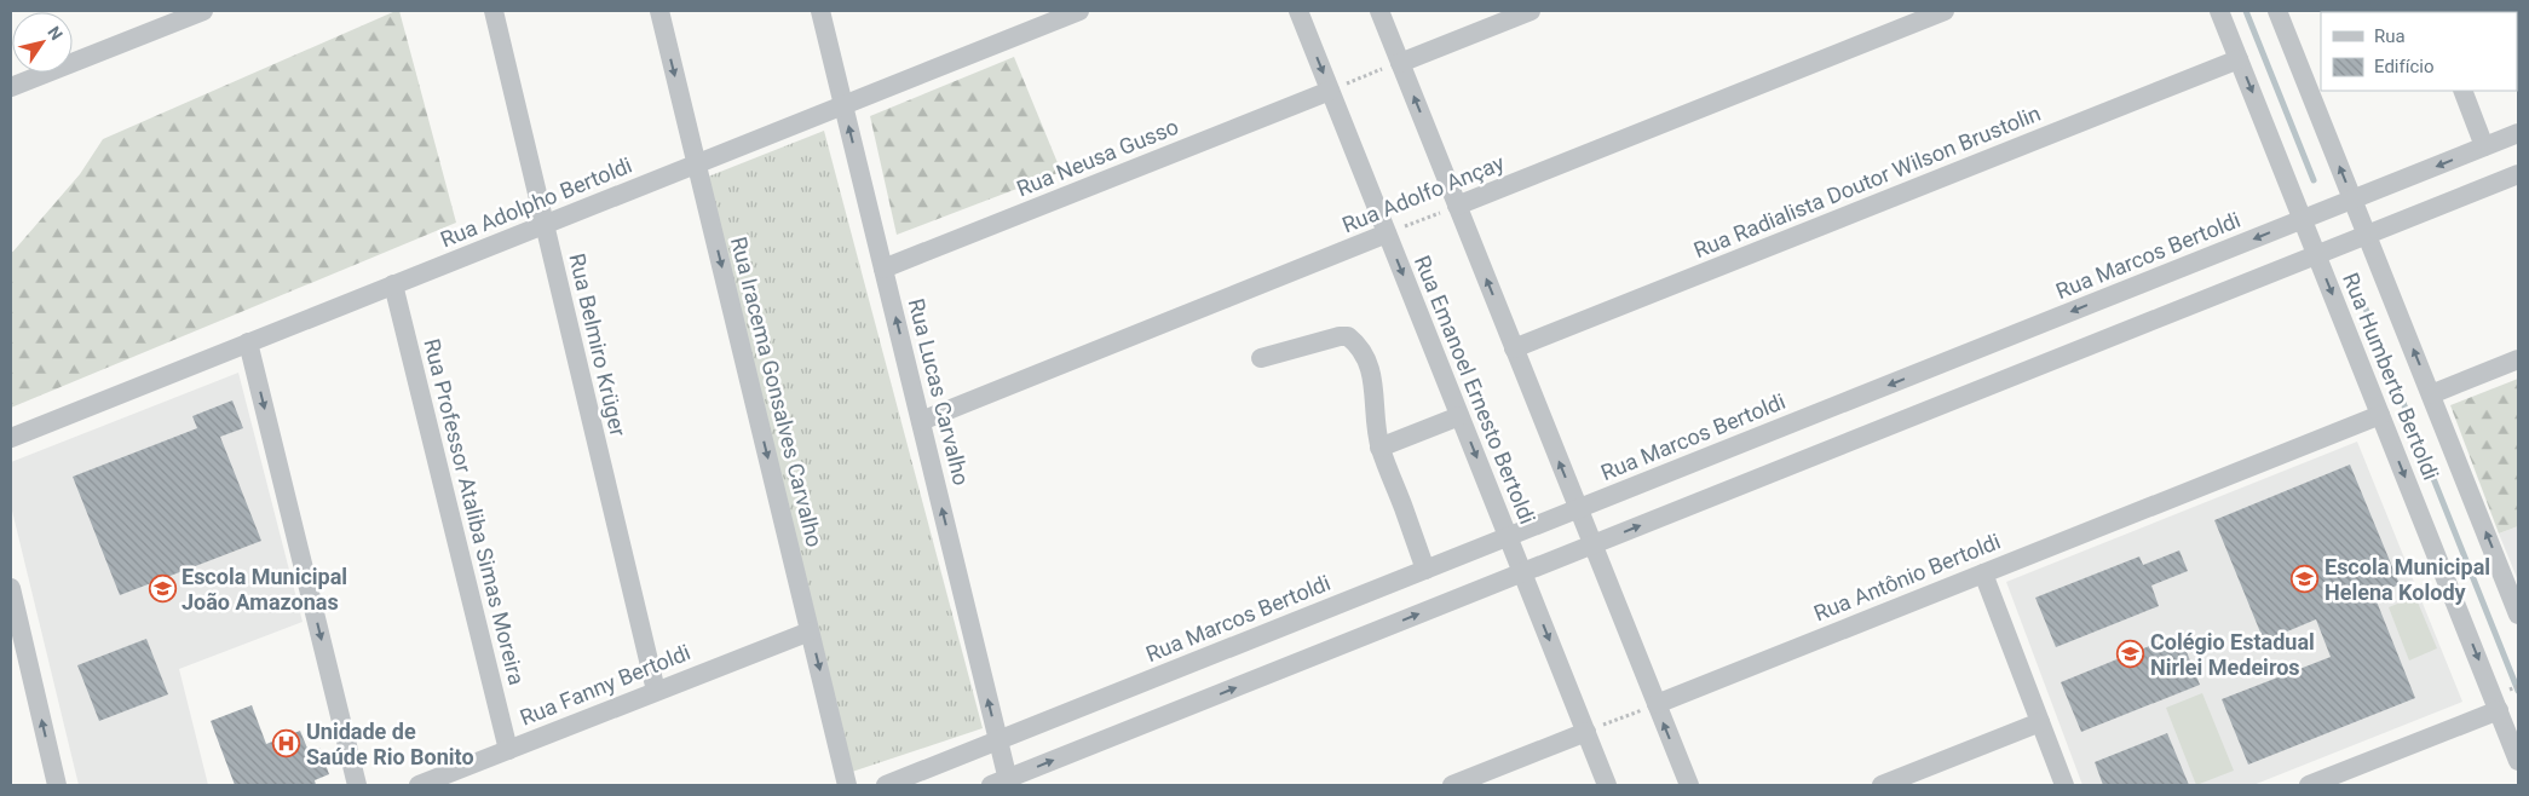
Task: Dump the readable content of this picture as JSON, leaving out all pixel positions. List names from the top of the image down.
{
  "streets": {
    "street": [
      "Rua Neusa Gusso",
      "Rua Radialista Doutor Wilson Brustolin",
      "Rua Adolfo Ançay",
      "Rua Adolpho Bertoldi",
      "Rua Marcos Bertoldi",
      "Rua Belmiro Krüger",
      "Rua Humberto Bertoldi",
      "Rua Emanoel Ernesto Bertoldi",
      "Rua Iracema Gonsalves Carvalho",
      "Rua Lucas Carvalho",
      "Rua Professor Ataliba Simas Moreira",
      "Rua Antônio Bertoldi",
      "Rua Fanny Bertoldi"
    ]
  },
  "crossings": [
    ["Rua Neusa Gusso", "Rua Emanoel Ernesto Bertoldi"],
    ["Rua Neusa Gusso", "Rua Lucas Carvalho"],
    ["Rua Radialista Doutor Wilson Brustolin", "Rua Humberto Bertoldi"],
    ["Rua Adolfo Ançay", "Rua Emanoel Ernesto Bertoldi"],
    ["Rua Adolfo Ançay", "Rua Lucas Carvalho"],
    ["Rua Adolpho Bertoldi", "Rua Belmiro Krüger"],
    ["Rua Adolpho Bertoldi", "Rua Iracema Gonsalves Carvalho"],
    ["Rua Adolpho Bertoldi", "Rua Lucas Carvalho"],
    ["Rua Adolpho Bertoldi", "Rua Professor Ataliba Simas Moreira"],
    ["Rua Marcos Bertoldi", "Rua Humberto Bertoldi"],
    ["Rua Marcos Bertoldi", "Rua Emanoel Ernesto Bertoldi"],
    ["Rua Marcos Bertoldi", "Rua Lucas Carvalho"],
    ["Rua Belmiro Krüger", "Rua Fanny Bertoldi"],
    ["Rua Humberto Bertoldi", "Rua Antônio Bertoldi"],
    ["Rua Iracema Gonsalves Carvalho", "Rua Fanny Bertoldi"],
    ["Rua Professor Ataliba Simas Moreira", "Rua Fanny Bertoldi"]
  ],
  "one_way": ["Rua Iracema Gonsalves Carvalho", "Rua Lucas Carvalho"],
  "places": {
    "school or university": ["Escola Municipal Helena Kolody", "Escola Municipal João Amazonas", "Colégio Estadual Nirlei Medeiros"],
    "hospital": ["Unidade de Saúde Rio Bonito"]
  },
  "legend": ["Rua", "Edifício"],
  "north": "top right"
}
